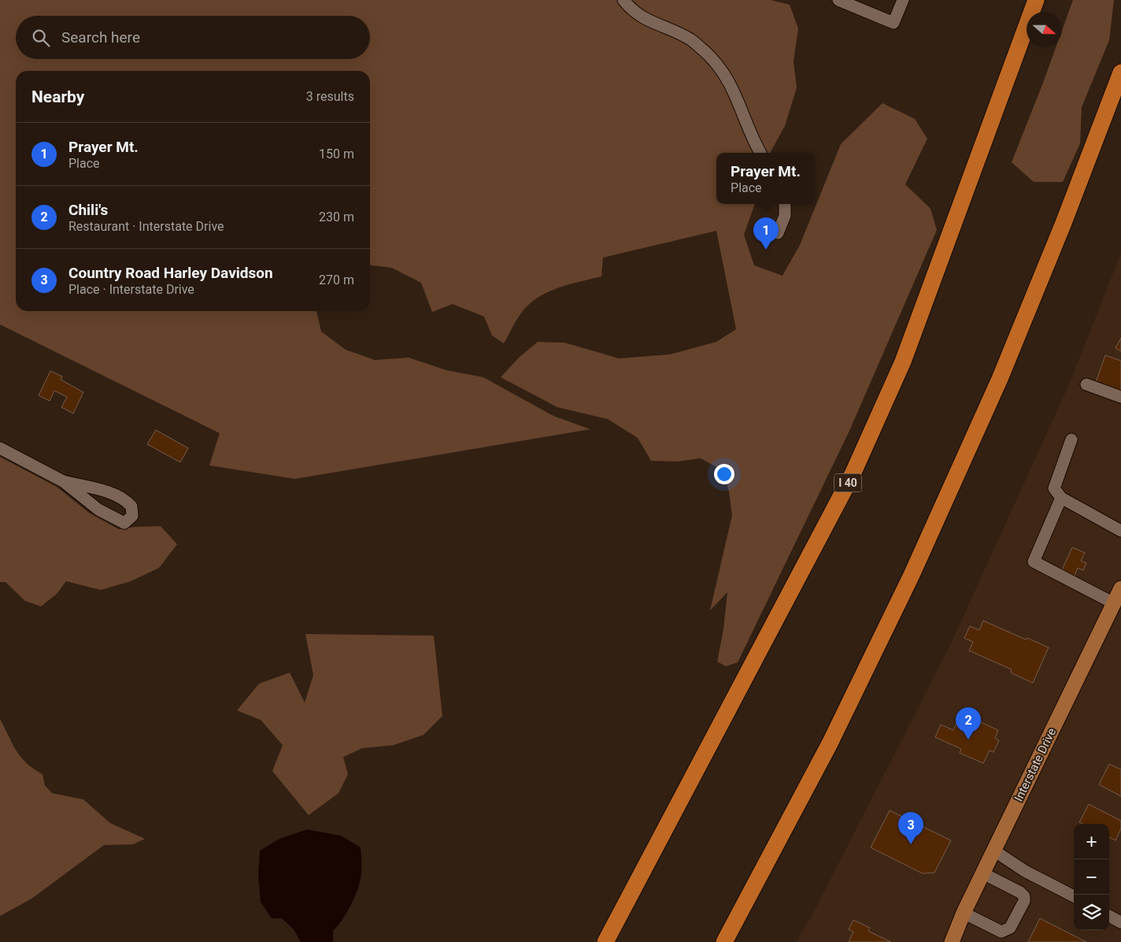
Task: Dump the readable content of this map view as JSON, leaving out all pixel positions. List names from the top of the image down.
{
  "streets": {
    "highway": ["I 40"],
    "main road": ["Interstate Drive"]
  },
  "north": "right",
  "page": {
    "search": "Search here",
    "heading": ["Nearby", "3 results"],
    "list": [
      {
        "mark": "1",
        "name": "Prayer Mt.",
        "note": "Place",
        "value": "150 m"
      },
      {
        "mark": "2",
        "name": "Chili's",
        "note": "Restaurant · Interstate Drive",
        "value": "230 m"
      },
      {
        "mark": "3",
        "name": "Country Road Harley Davidson",
        "note": "Place · Interstate Drive",
        "value": "270 m"
      }
    ],
    "popup": ["Prayer Mt.", "Place"],
    "pins": ["1", "2", "3"],
    "map_buttons": ["+", "−"]
  }
}
